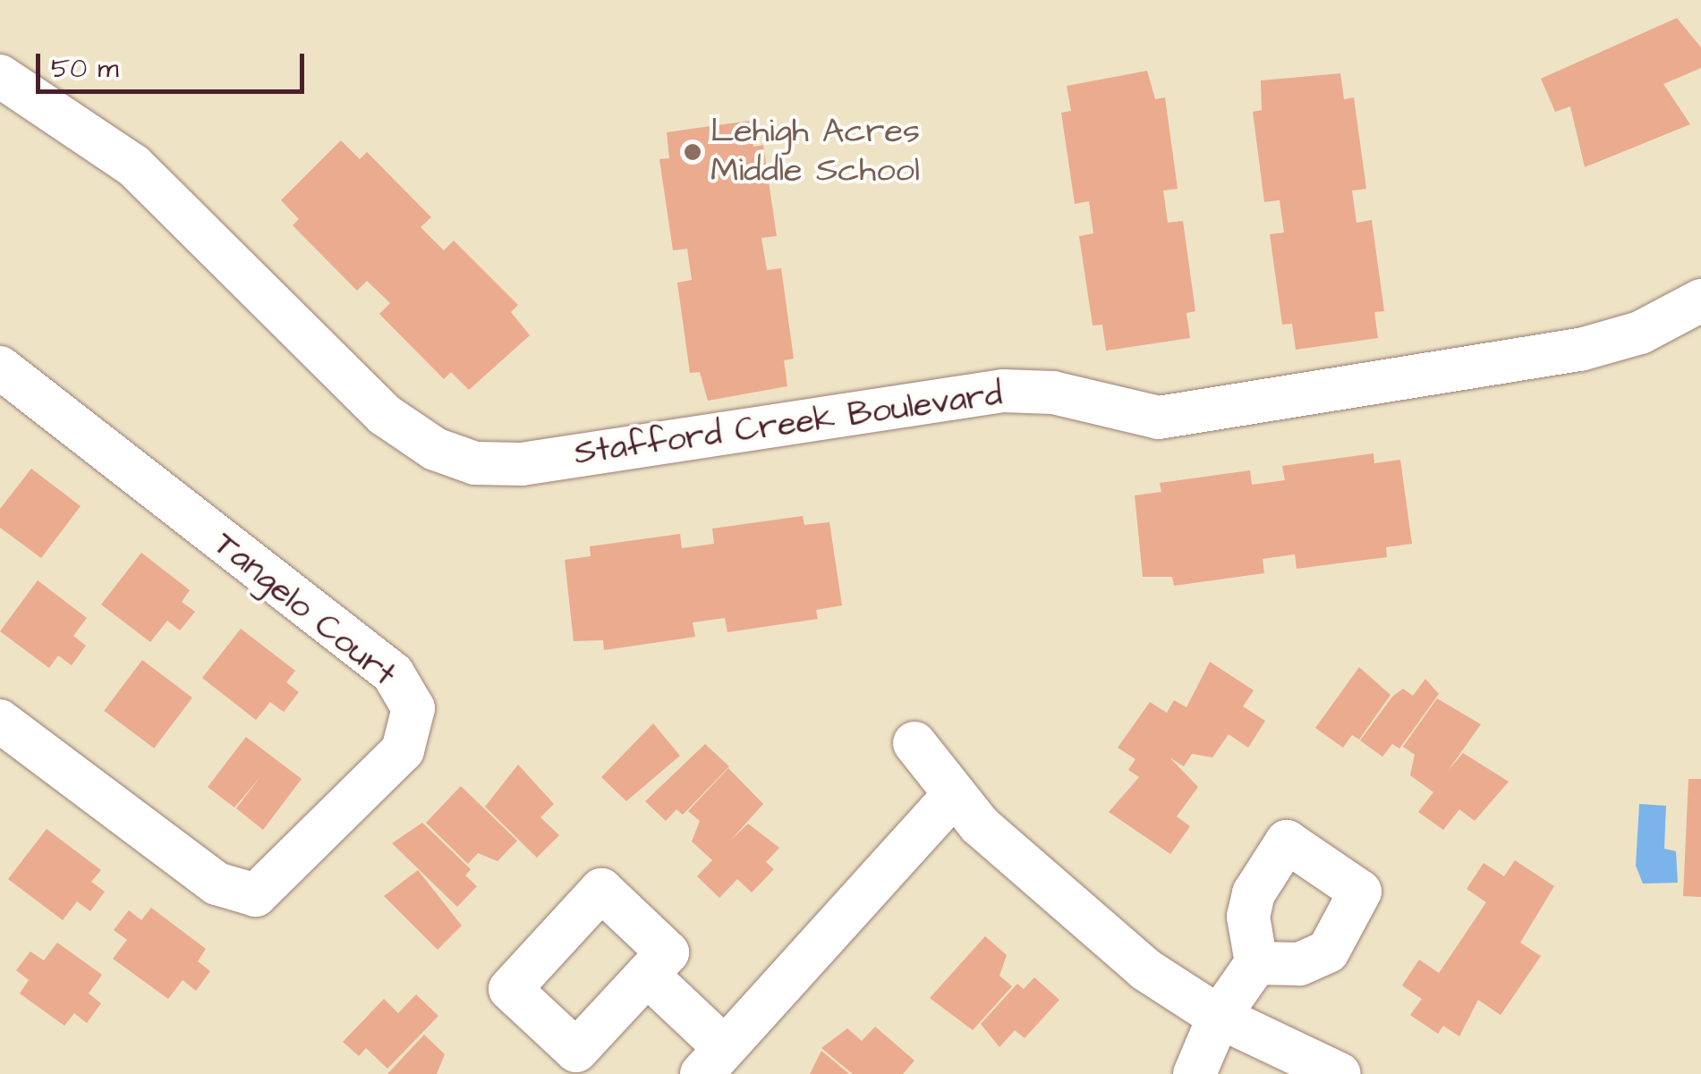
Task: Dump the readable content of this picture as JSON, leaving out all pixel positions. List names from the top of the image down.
{
  "streets": {
    "street": ["Stafford Creek Boulevard", "Tangelo Court"]
  },
  "places": ["Lehigh Acres Middle School"],
  "scale_bar": "50 m"
}
